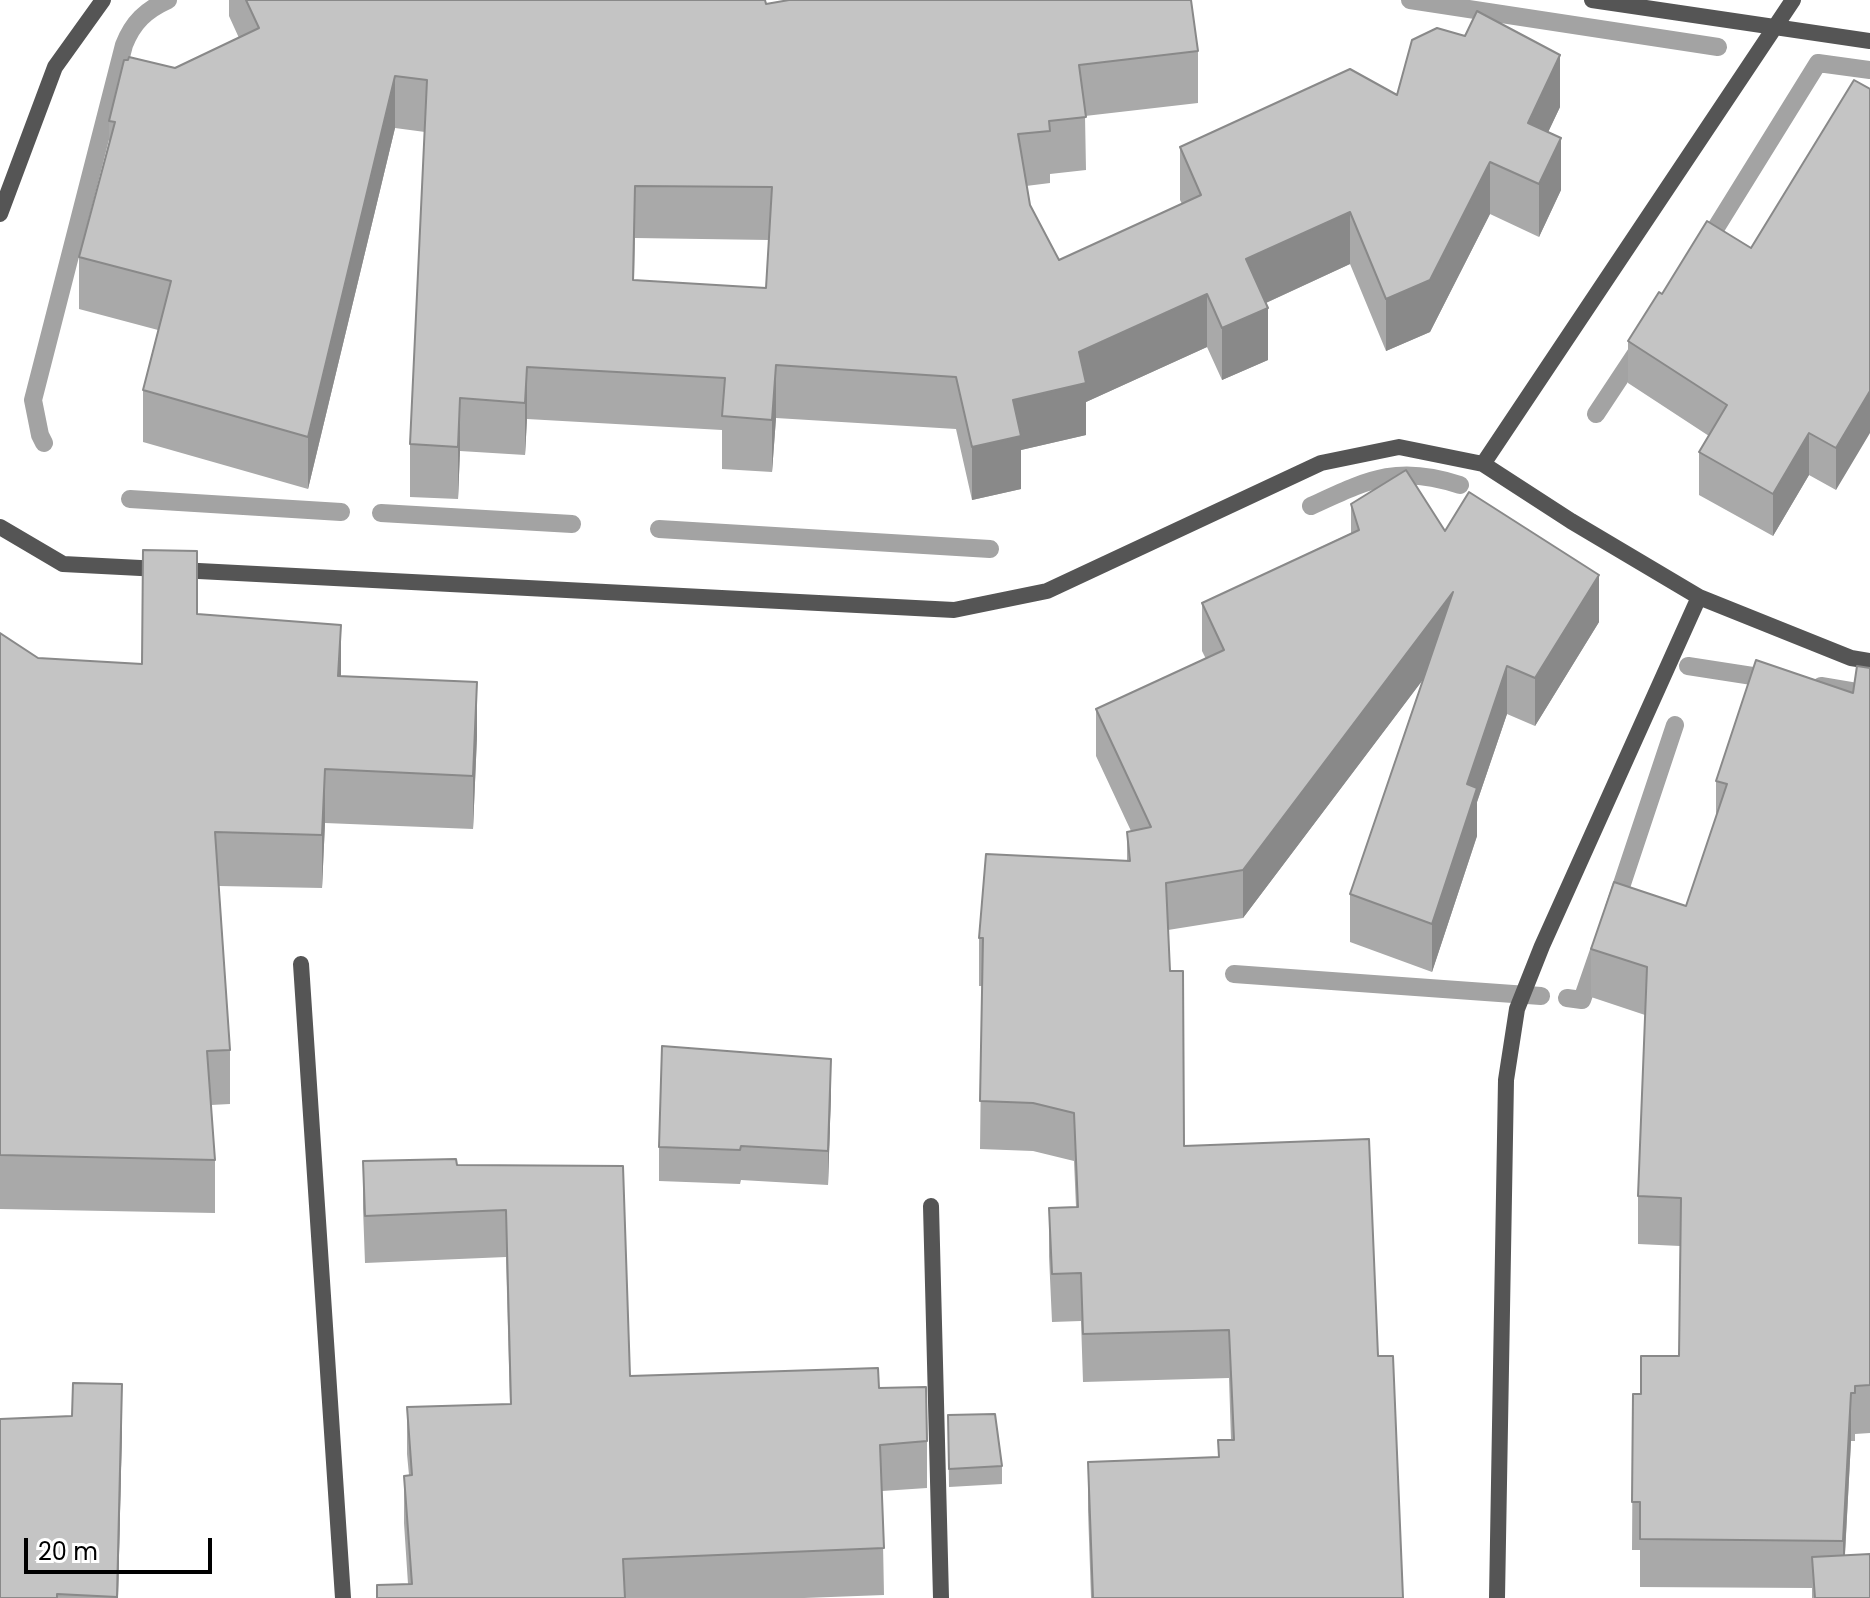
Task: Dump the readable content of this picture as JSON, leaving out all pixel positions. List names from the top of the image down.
{
  "scale_bar": "20 m"
}
